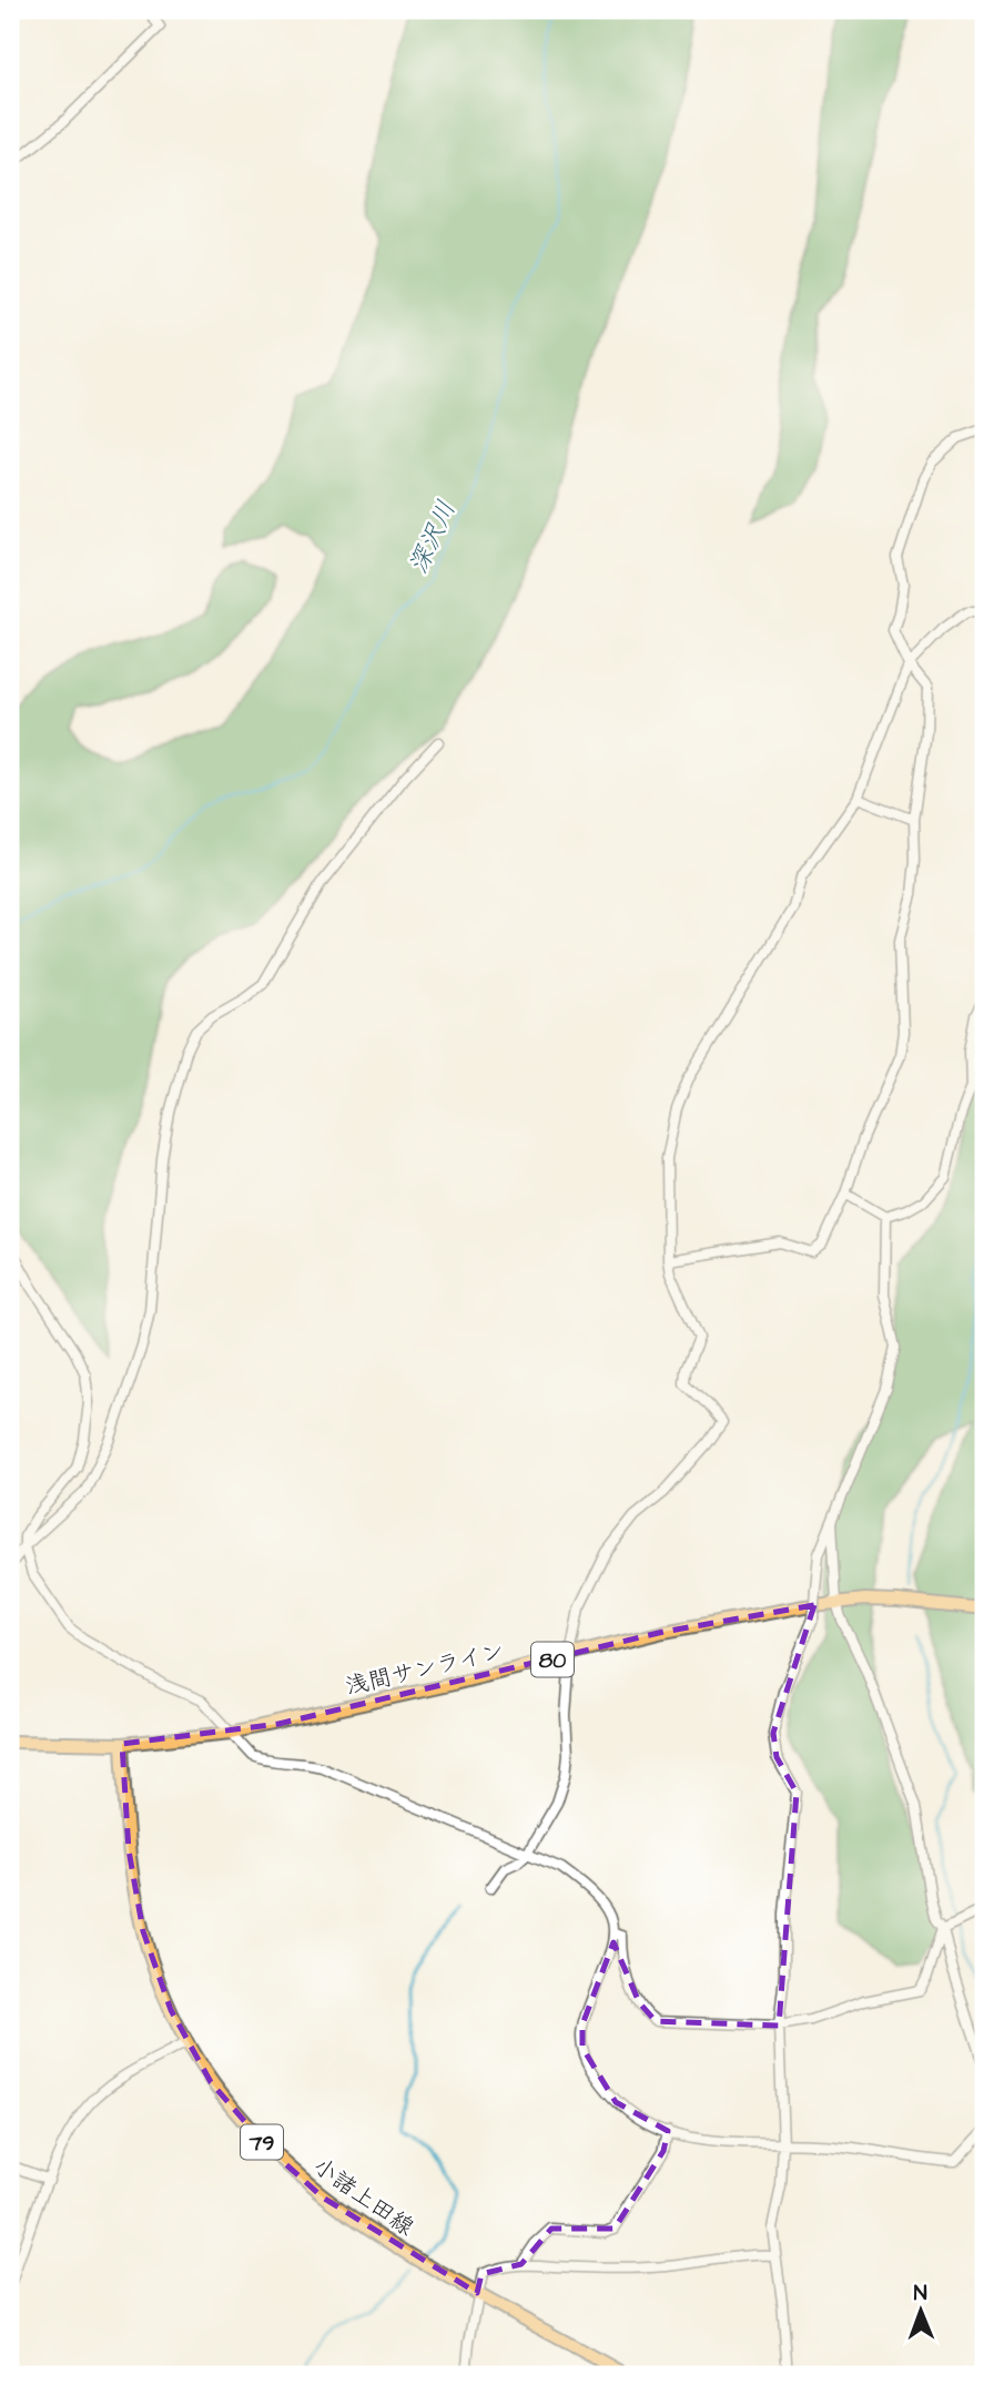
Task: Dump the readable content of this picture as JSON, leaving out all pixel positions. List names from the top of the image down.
{
  "streets": {
    "main road": [
      "80",
      "浅間サンライン",
      "79",
      "小諸上田線"
    ]
  },
  "crossings": [
    ["浅間サンライン", "小諸上田線"]
  ],
  "water": ["深沢川"],
  "north": "top"
}
